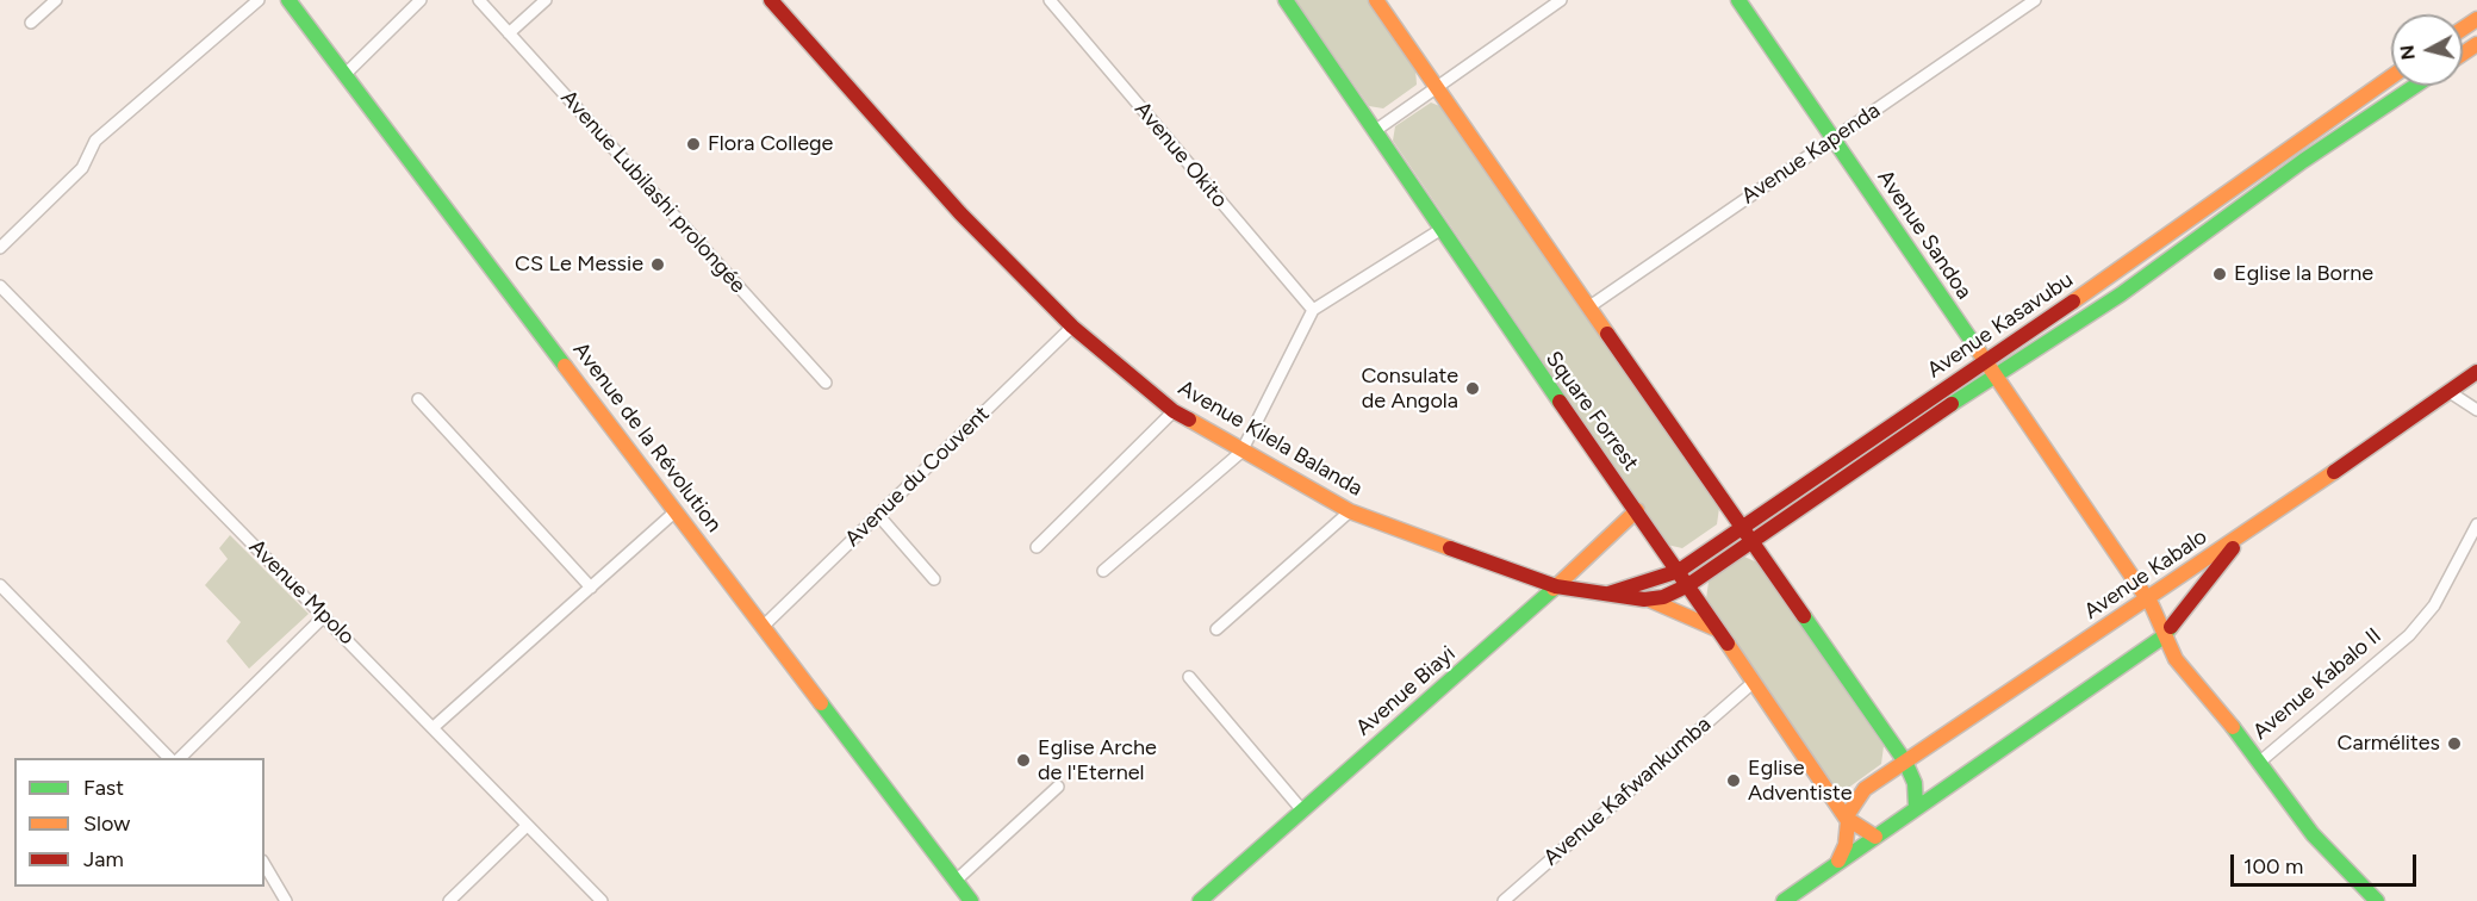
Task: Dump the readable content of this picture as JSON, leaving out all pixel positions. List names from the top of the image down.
{
  "streets": {
    "street": [
      "Avenue Kapenda",
      "Avenue Okito",
      "Avenue Lubilashi prolongée",
      "Avenue Sandoa",
      "Avenue Kasavubu",
      "Square Forrest",
      "Avenue de la Révolution",
      "Avenue Kilela Balanda",
      "Avenue du Couvent",
      "Avenue Kabalo",
      "Avenue Mpolo",
      "Avenue Kabalo II",
      "Avenue Biayi",
      "Avenue Kafwankumba"
    ]
  },
  "crossings": [
    ["Avenue Kapenda", "Avenue Sandoa"],
    ["Avenue Sandoa", "Avenue Kasavubu"],
    ["Avenue Sandoa", "Avenue Kabalo"],
    ["Avenue Sandoa", "Avenue Kabalo II"],
    ["Avenue Kasavubu", "Square Forrest"],
    ["Avenue Kasavubu", "Avenue Kilela Balanda"],
    ["Square Forrest", "Avenue Kilela Balanda"],
    ["Square Forrest", "Avenue Kabalo"],
    ["Square Forrest", "Avenue Biayi"],
    ["Square Forrest", "Avenue Kafwankumba"],
    ["Avenue de la Révolution", "Avenue du Couvent"],
    ["Avenue Kilela Balanda", "Avenue du Couvent"],
    ["Avenue Kilela Balanda", "Avenue Biayi"]
  ],
  "places": [
    "Flora College",
    "CS Le Messie",
    "Eglise la Borne",
    "Consulate de Angola",
    "Carmélites",
    "Eglise Arche de l'Eternel",
    "Eglise Adventiste"
  ],
  "legend": ["Fast", "Slow", "Jam"],
  "scale_bar": "100 m",
  "north": "left"
}
